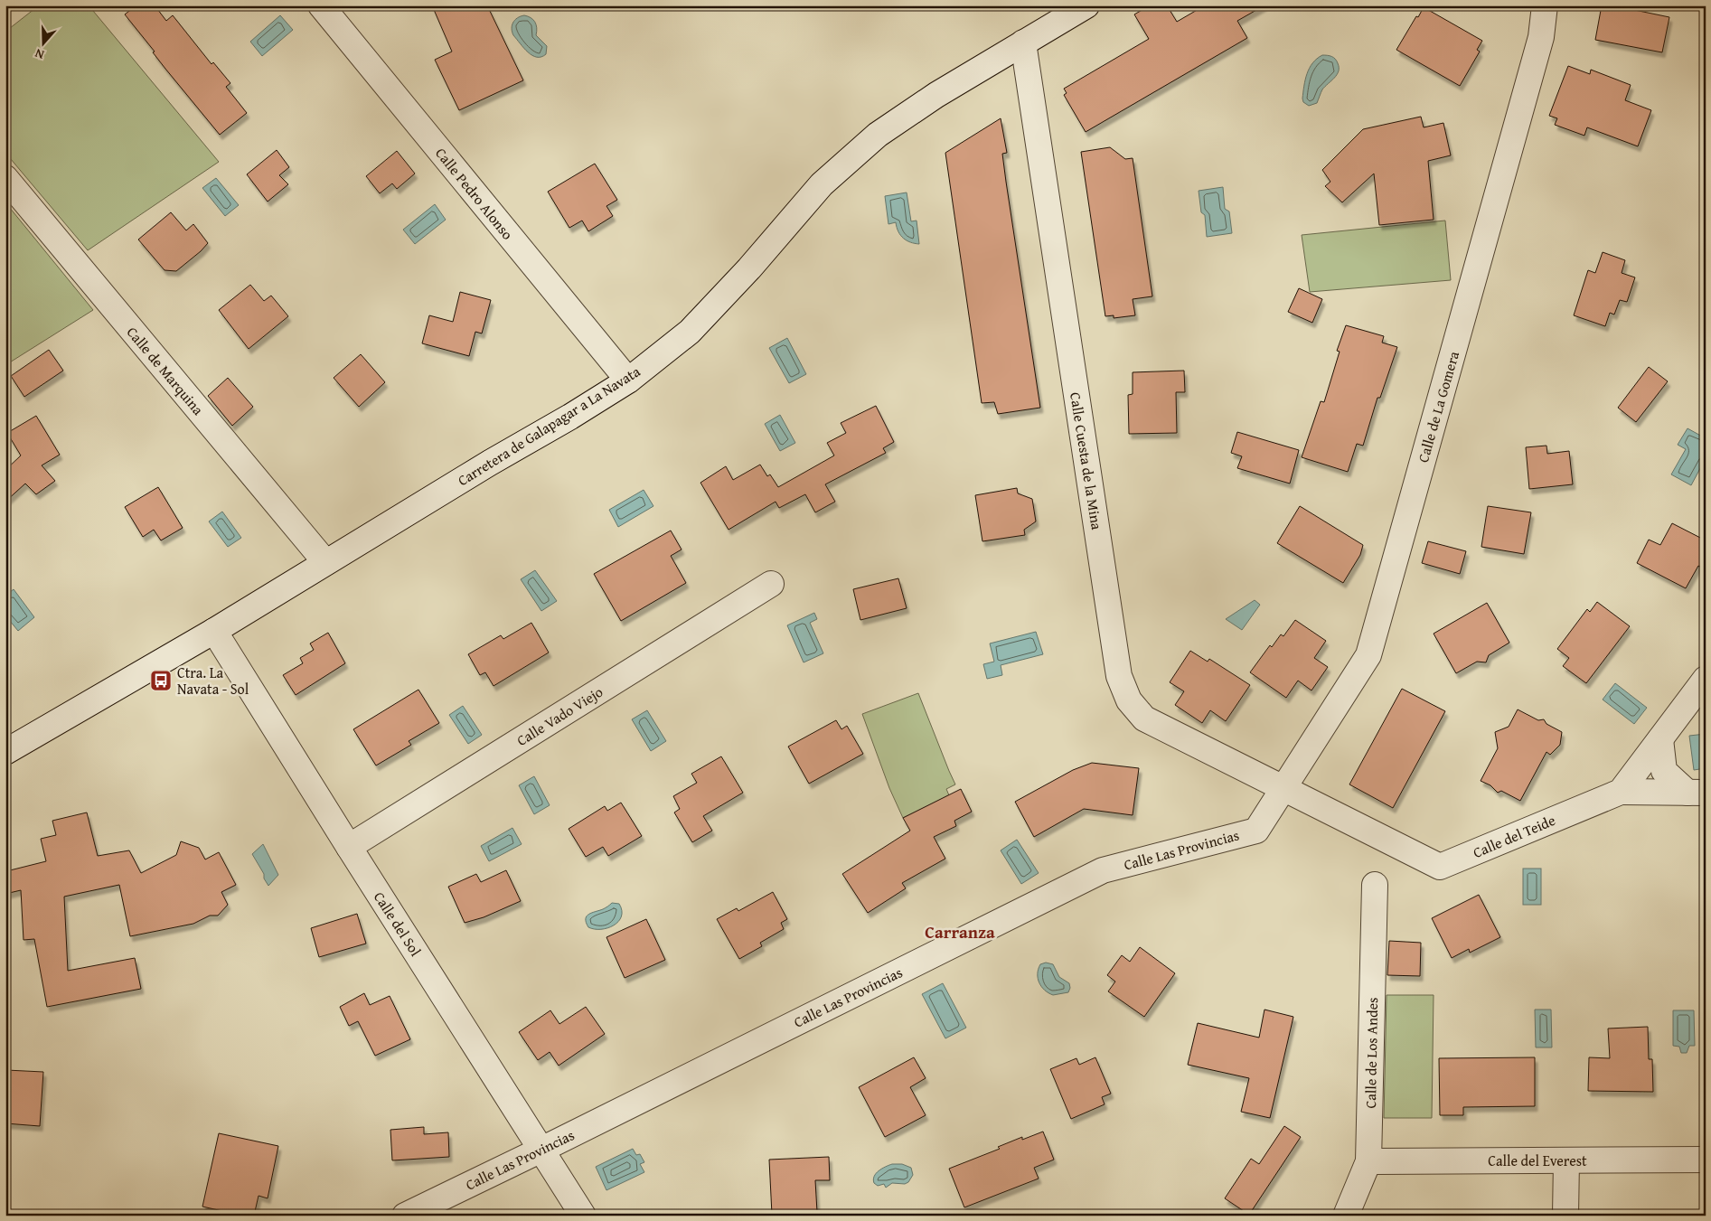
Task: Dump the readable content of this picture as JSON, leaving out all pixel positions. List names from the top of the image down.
{
  "streets": {
    "street": [
      "Calle Pedro Alonso",
      "Calle de Marquina",
      "Calle de La Gomera",
      "Carretera de Galapagar a La Navata",
      "Calle Cuesta de la Mina",
      "Calle Vado Viejo",
      "Calle del Teide",
      "Calle Las Provincias",
      "Calle del Sol",
      "Calle de Los Andes",
      "Calle del Everest"
    ]
  },
  "crossings": [
    ["Calle Pedro Alonso", "Carretera de Galapagar a La Navata"],
    ["Calle de Marquina", "Carretera de Galapagar a La Navata"],
    ["Calle de La Gomera", "Calle Cuesta de la Mina"],
    ["Calle de La Gomera", "Calle del Teide"],
    ["Calle de La Gomera", "Calle Las Provincias"],
    ["Carretera de Galapagar a La Navata", "Calle Cuesta de la Mina"],
    ["Carretera de Galapagar a La Navata", "Calle del Sol"],
    ["Calle Cuesta de la Mina", "Calle del Teide"],
    ["Calle Cuesta de la Mina", "Calle Las Provincias"],
    ["Calle Vado Viejo", "Calle del Sol"],
    ["Calle del Teide", "Calle Las Provincias"],
    ["Calle Las Provincias", "Calle del Sol"],
    ["Calle de Los Andes", "Calle del Everest"]
  ],
  "districts": ["Carranza"],
  "places": {
    "bus stop": ["Ctra. La Navata - Sol"]
  },
  "north": "bottom"
}
